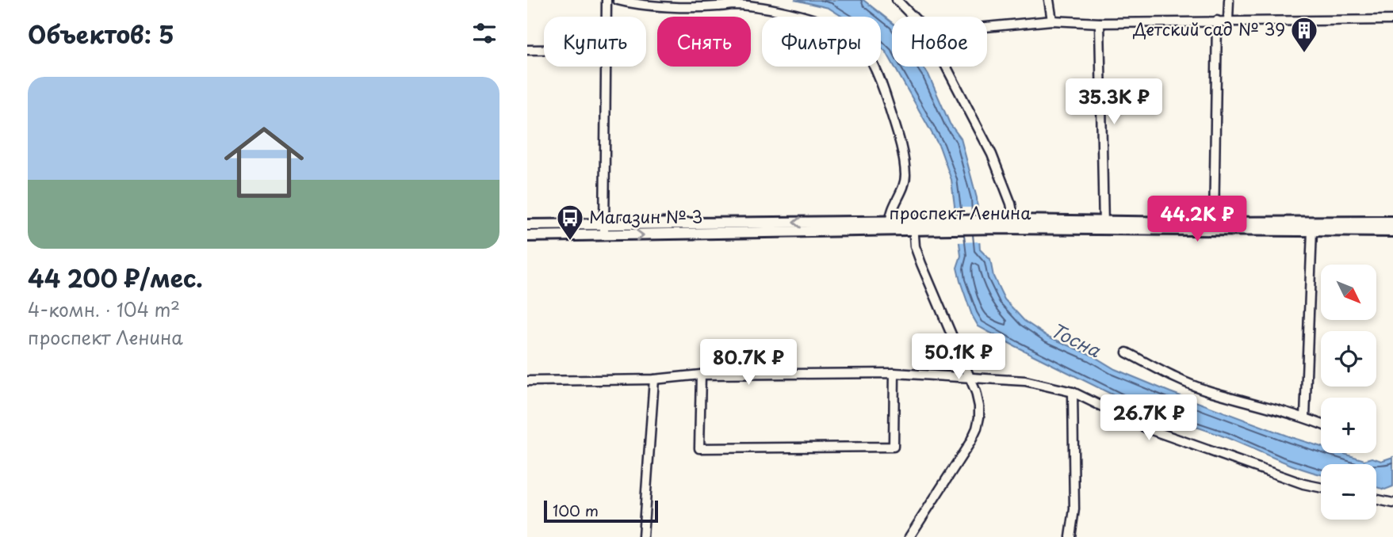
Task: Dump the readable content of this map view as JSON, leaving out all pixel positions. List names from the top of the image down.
{
  "streets": {
    "main road": ["проспект Ленина"]
  },
  "water": ["Тосна"],
  "places": {
    "building": ["Детский сад № 39"],
    "bus stop": ["Магазин № 3"]
  },
  "scale_bar": "100 m",
  "north": "bottom right",
  "page": {
    "heading": "Объектов: 5",
    "chip": [
      "Купить",
      "Снять",
      "Фильтры",
      "Новое"
    ],
    "list": [
      {
        "name": "44 200 ₽/мес.",
        "note": "4-комн. · 104 m² · проспект Ленина"
      }
    ],
    "price": [
      "35.3K ₽",
      "44.2K ₽",
      "50.1K ₽",
      "80.7K ₽",
      "26.7K ₽"
    ],
    "map_buttons": ["+", "−"],
    "scale": "100 m"
  }
}
